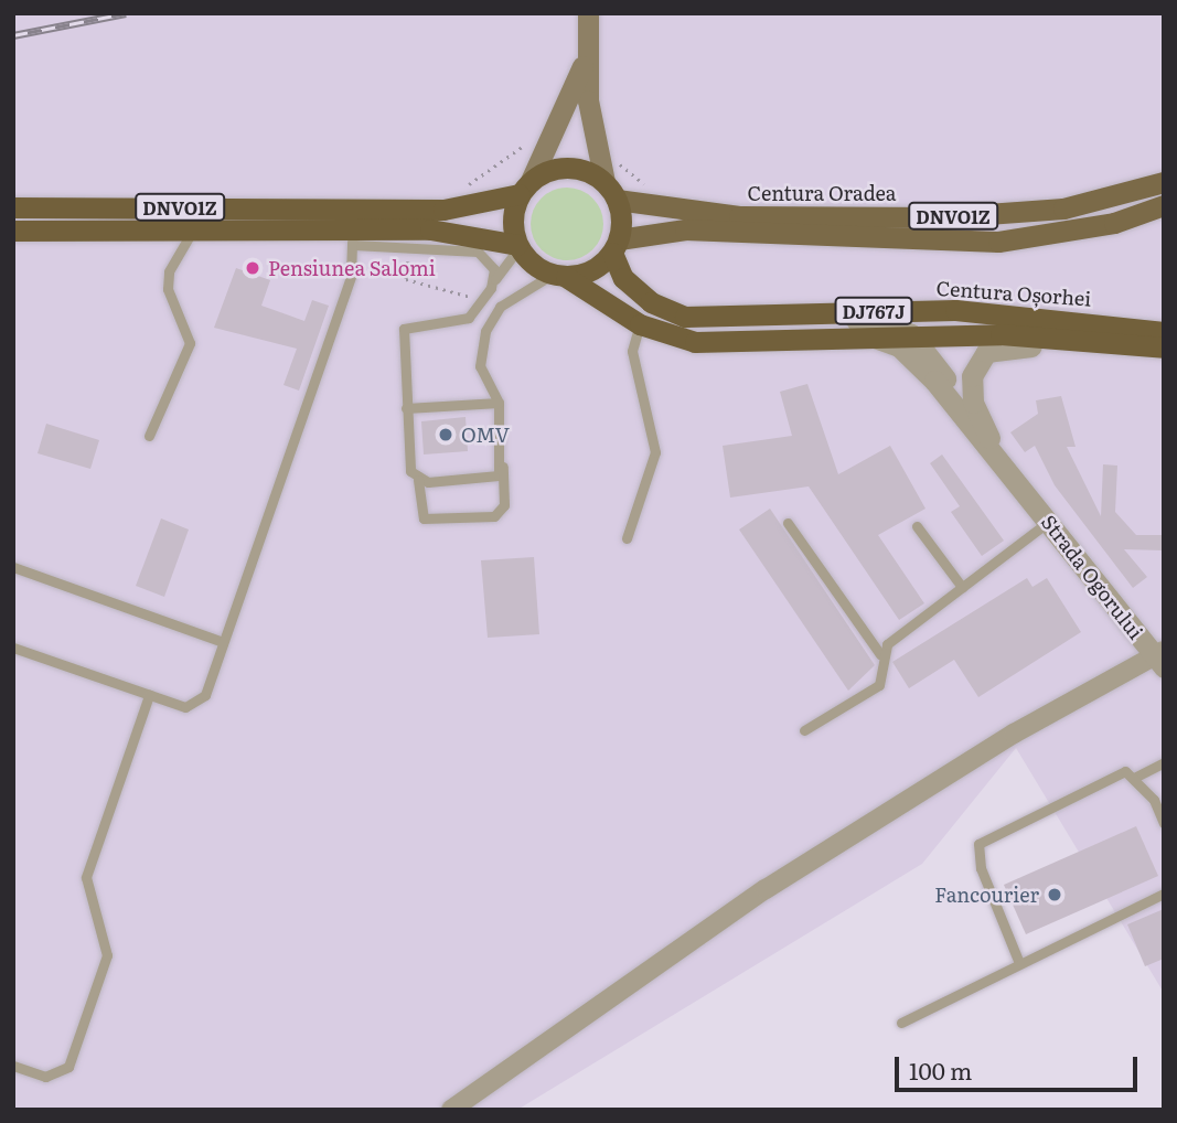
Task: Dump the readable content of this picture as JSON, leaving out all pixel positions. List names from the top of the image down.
{
  "streets": {
    "highway": ["DNVO1Z", "Centura Oșorhei", "DJ767J"],
    "main road": ["Centura Oradea"],
    "street": ["Strada Ogorului"]
  },
  "crossings": [
    ["Centura Oradea", "DNVO1Z"],
    ["Centura Oradea", "Centura Oșorhei"],
    ["Centura Oradea", "DJ767J"],
    ["DNVO1Z", "Centura Oșorhei"],
    ["DNVO1Z", "DJ767J"],
    ["Centura Oșorhei", "DJ767J"],
    ["DJ767J", "Strada Ogorului"]
  ],
  "places": ["Pensiunea Salomi", "OMV", "Fancourier"],
  "scale_bar": "100 m"
}
